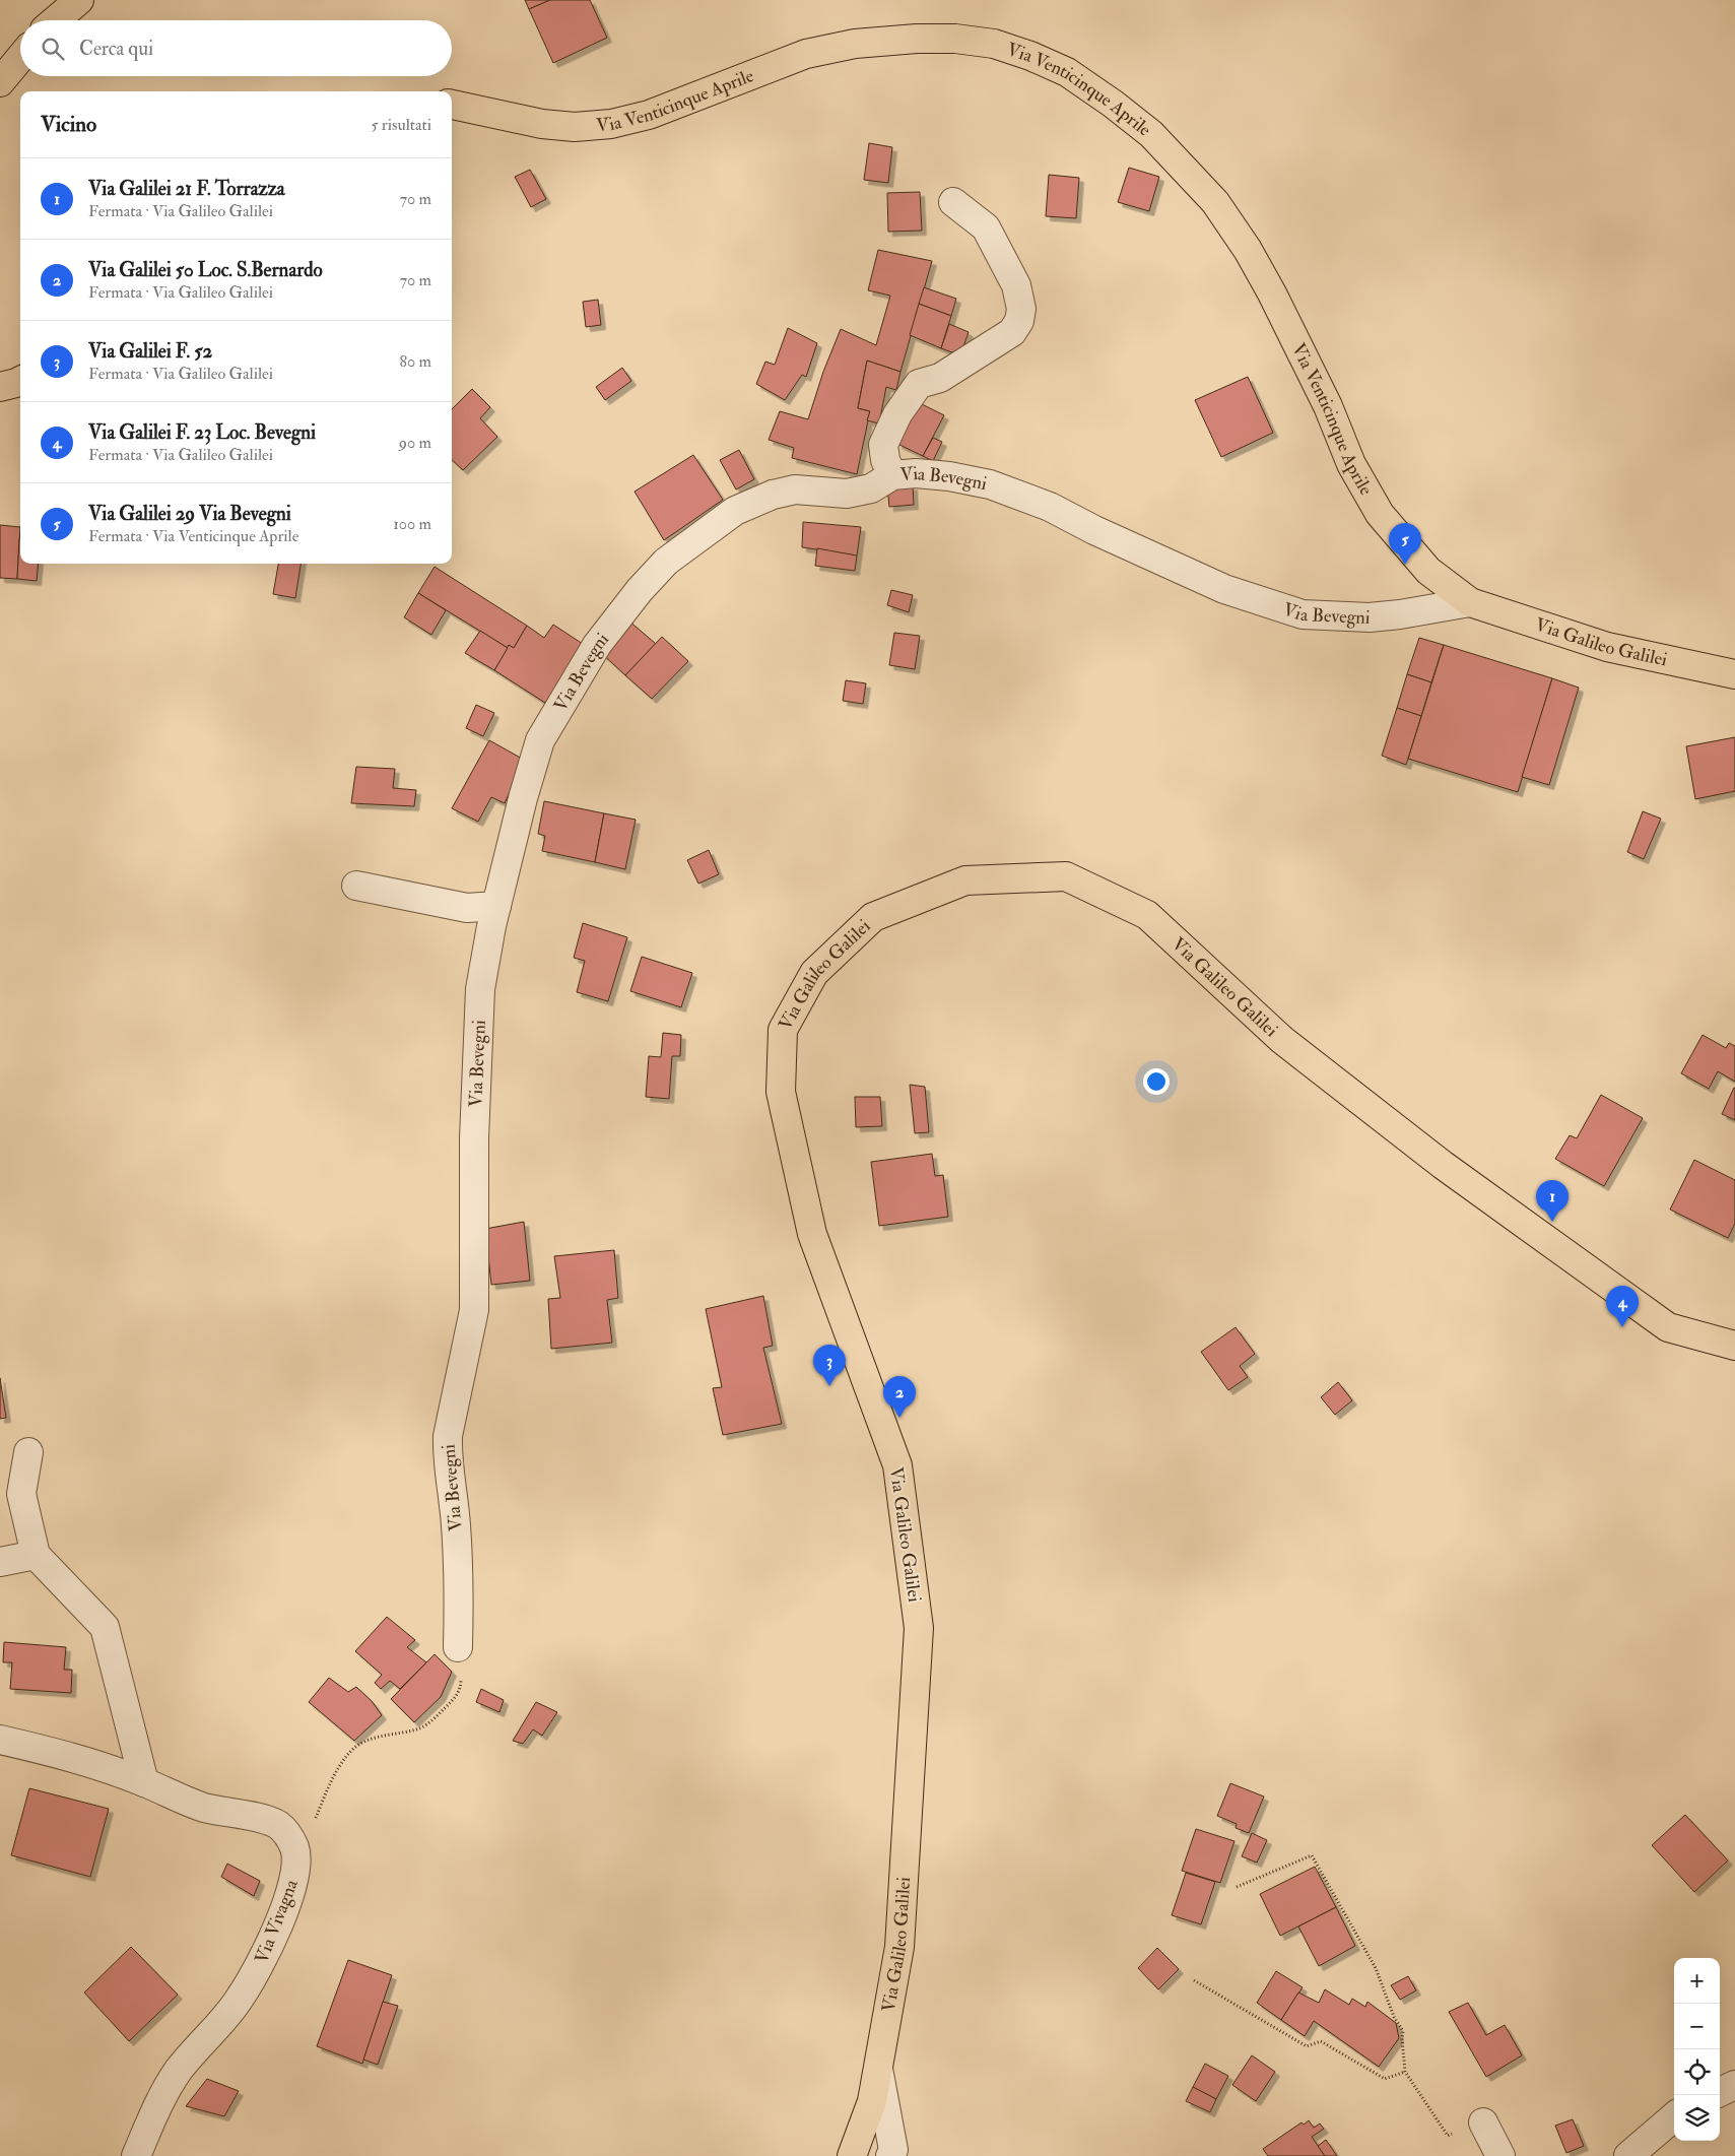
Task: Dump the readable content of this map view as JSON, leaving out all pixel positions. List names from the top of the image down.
{
  "streets": {
    "main road": ["Via Venticinque Aprile", "Via Galileo Galilei"],
    "street": ["Via Bevegni", "Via Vivagna"]
  },
  "crossings": [
    ["Via Venticinque Aprile", "Via Bevegni"],
    ["Via Venticinque Aprile", "Via Galileo Galilei"],
    ["Via Bevegni", "Via Galileo Galilei"]
  ],
  "page": {
    "search": "Cerca qui",
    "heading": ["Vicino", "5 risultati"],
    "list": [
      {
        "mark": "1",
        "name": "Via Galilei 21 F. Torrazza",
        "note": "Fermata · Via Galileo Galilei",
        "value": "70 m"
      },
      {
        "mark": "2",
        "name": "Via Galilei 50 Loc. S.Bernardo",
        "note": "Fermata · Via Galileo Galilei",
        "value": "70 m"
      },
      {
        "mark": "3",
        "name": "Via Galilei F. 52",
        "note": "Fermata · Via Galileo Galilei",
        "value": "80 m"
      },
      {
        "mark": "4",
        "name": "Via Galilei F. 23 Loc. Bevegni",
        "note": "Fermata · Via Galileo Galilei",
        "value": "90 m"
      },
      {
        "mark": "5",
        "name": "Via Galilei 29 Via Bevegni",
        "note": "Fermata · Via Venticinque Aprile",
        "value": "100 m"
      }
    ],
    "pins": [
      "5",
      "1",
      "4",
      "3",
      "2"
    ],
    "map_buttons": ["+", "−"]
  }
}
